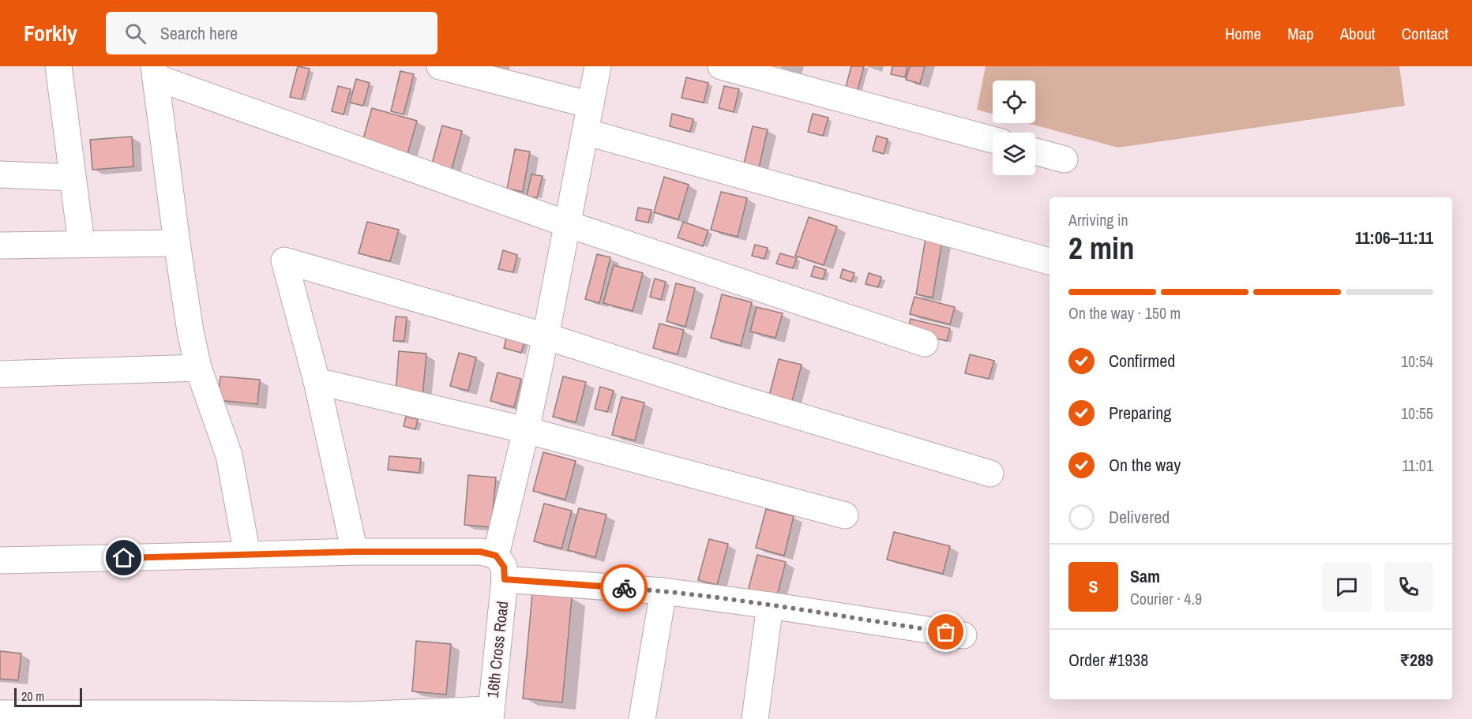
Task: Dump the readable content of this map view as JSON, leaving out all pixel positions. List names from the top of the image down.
{
  "streets": {
    "street": ["16th Cross Road"]
  },
  "scale_bar": "20 m",
  "page": {
    "header": "Forkly",
    "search": "Search here",
    "nav": [
      "Home",
      "Map",
      "About",
      "Contact"
    ],
    "heading": ["2 min", "Arriving in", "11:06–11:11"],
    "panel": [
      "Sam",
      "Courier · 4.9",
      "Order #1938",
      "₹289"
    ],
    "bar": "On the way · 150 m",
    "list": [
      ["Confirmed", "10:54"],
      ["Preparing", "10:55"],
      ["On the way", "11:01"],
      "Delivered"
    ],
    "round": "S",
    "scale": "20 m"
  }
}
